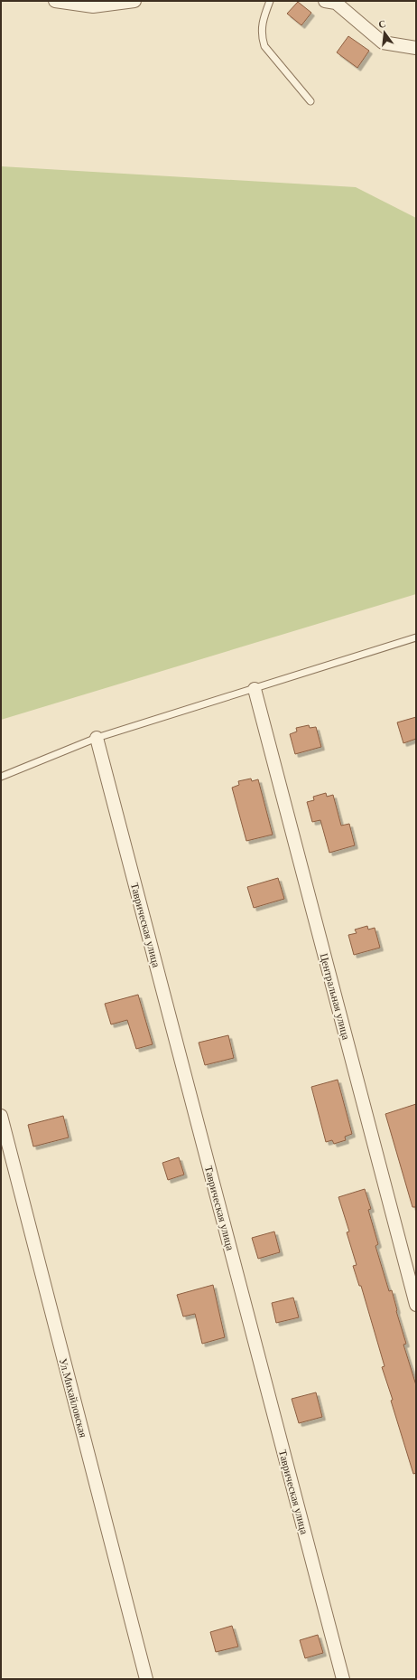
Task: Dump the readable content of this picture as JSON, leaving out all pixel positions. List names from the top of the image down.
{
  "streets": {
    "street": ["Таврическая улица", "Центральная улица", "Ул.Михайловская"]
  },
  "north": "top"
}
